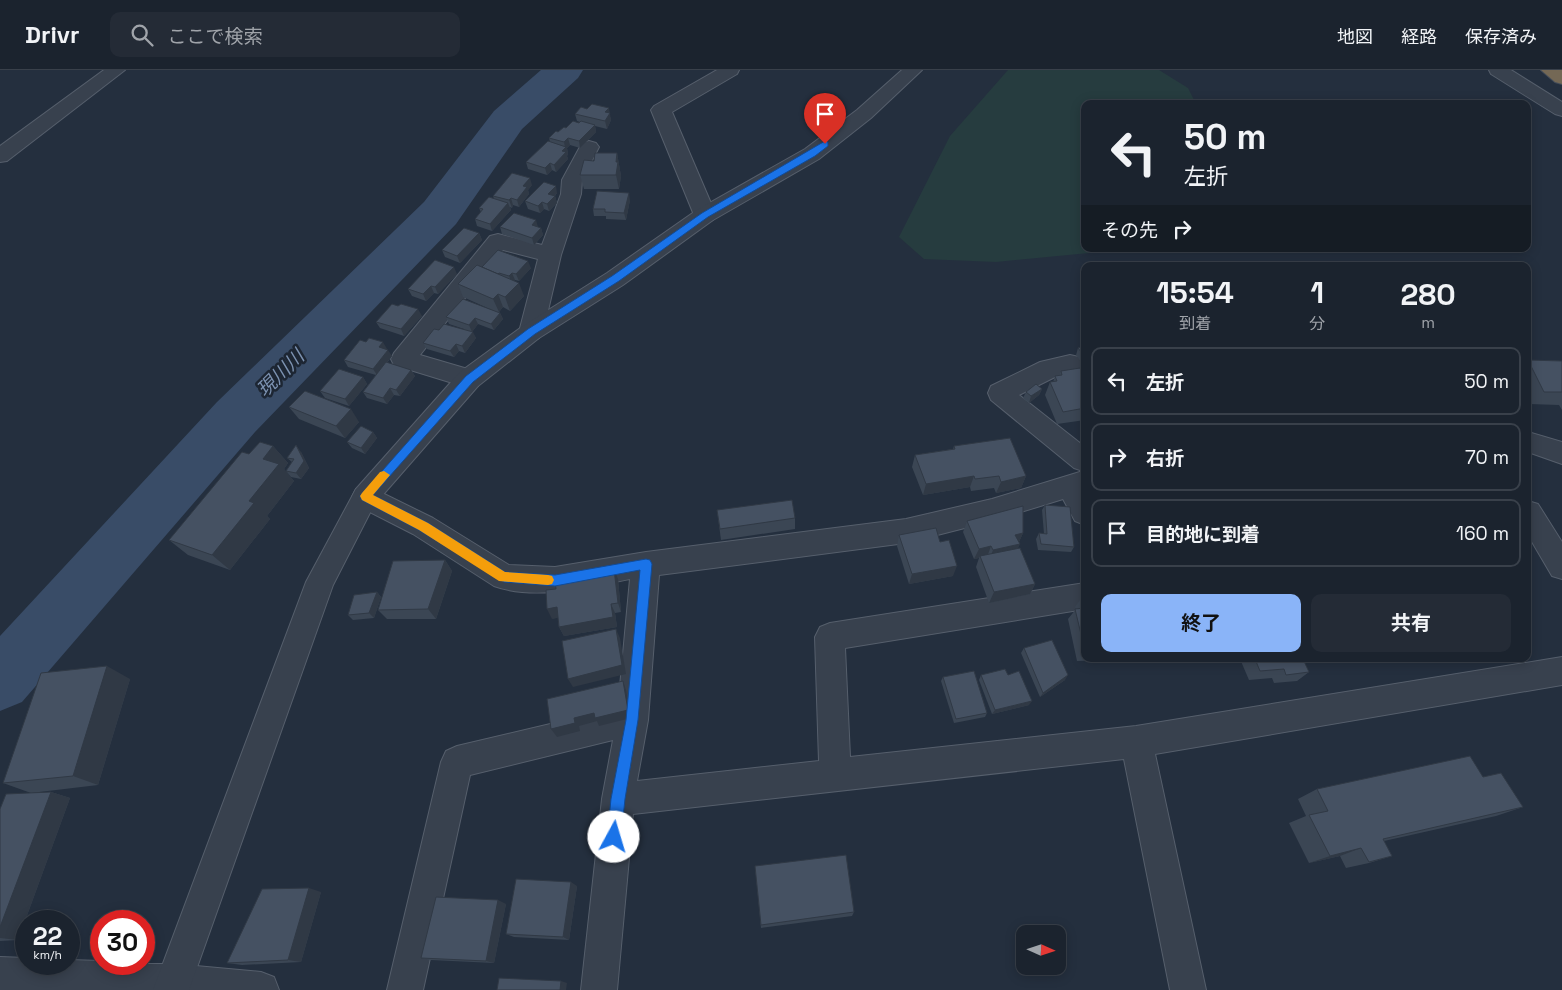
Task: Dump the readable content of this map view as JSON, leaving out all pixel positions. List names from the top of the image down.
{
  "water": ["現川川"],
  "north": "right",
  "page": {
    "header": "Drivr",
    "search": "ここで検索",
    "nav": ["地図", "経路", "保存済み"],
    "turn": ["50 m", "左折"],
    "then": "その先",
    "eta": [
      "15:54",
      "到着",
      "1",
      "分",
      "280",
      "m"
    ],
    "list": [
      {
        "name": "左折",
        "value": "50 m"
      },
      {
        "name": "右折",
        "value": "70 m"
      },
      {
        "name": "目的地に到着",
        "value": "160 m"
      }
    ],
    "buttons": ["終了", "共有"],
    "speed": "22 km/h",
    "limit": "30"
  }
}
